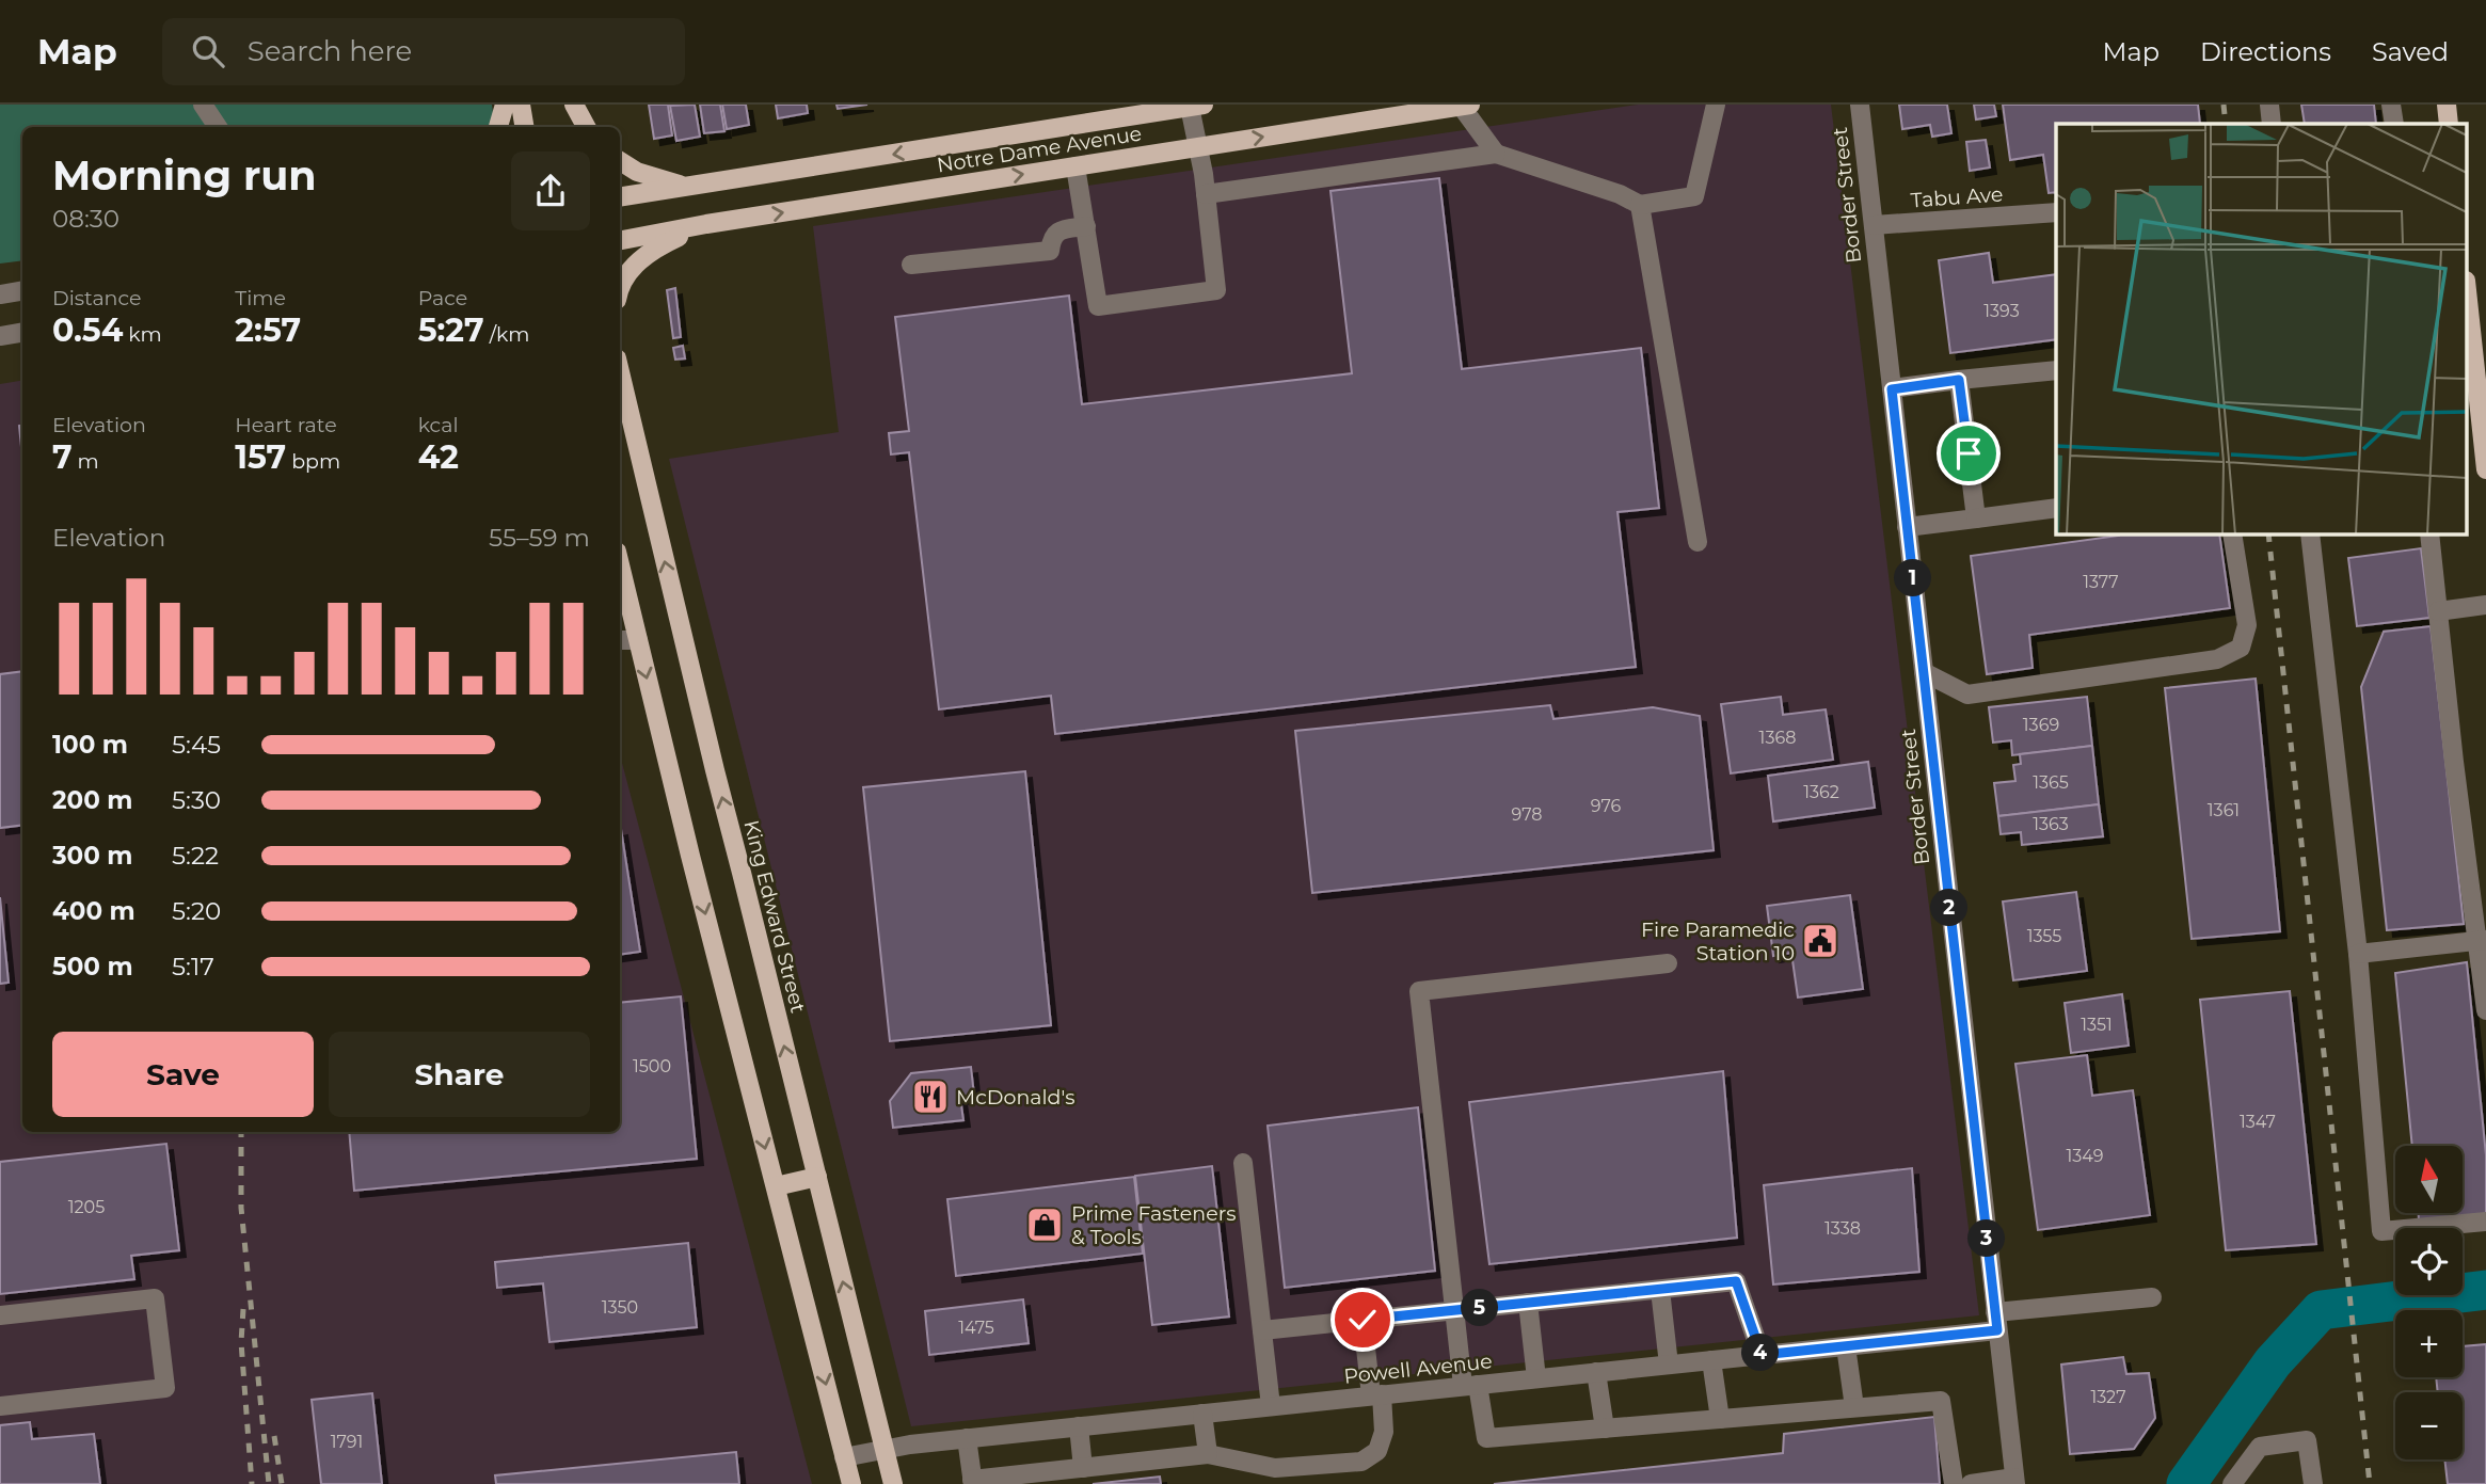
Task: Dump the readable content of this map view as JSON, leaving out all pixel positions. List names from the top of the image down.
{
  "streets": {
    "main road": ["Notre Dame Avenue", "King Edward Street"],
    "street": ["Border Street", "Tabu Ave", "Powell Avenue"]
  },
  "crossings": [
    ["Border Street", "Tabu Ave"],
    ["Border Street", "Powell Avenue"],
    ["King Edward Street", "Powell Avenue"]
  ],
  "places": {
    "public building": ["Fire Paramedic Station 10"],
    "restaurant": ["McDonald's"],
    "shop": ["Prime Fasteners & Tools"]
  },
  "house_numbers": [
    "1393",
    "1377",
    "1369",
    "1368",
    "1365",
    "1362",
    "976",
    "1361",
    "978",
    "1363",
    "1355",
    "1351",
    "1500",
    "1347",
    "1349",
    "1205",
    "1338",
    "1350",
    "1475",
    "1327",
    "1791"
  ],
  "north": "top",
  "page": {
    "header": "Map",
    "search": "Search here",
    "nav": ["Map", "Directions", "Saved"],
    "heading": ["Morning run", "08:30"],
    "stats": [
      ["Distance", "0.54 km"],
      ["Time", "2:57"],
      ["Pace", "5:27 /km"],
      ["Elevation", "7 m"],
      ["Heart rate", "157 bpm"],
      ["kcal", "42"]
    ],
    "chart": ["Elevation", "55–59 m"],
    "pins": [
      "1",
      "2",
      "3",
      "5",
      "4"
    ],
    "list": [
      {
        "name": "100 m",
        "note": "5:45"
      },
      {
        "name": "200 m",
        "note": "5:30"
      },
      {
        "name": "300 m",
        "note": "5:22"
      },
      {
        "name": "400 m",
        "note": "5:20"
      },
      {
        "name": "500 m",
        "note": "5:17"
      }
    ],
    "buttons": ["Save", "Share"],
    "map_buttons": ["+", "−"]
  }
}
